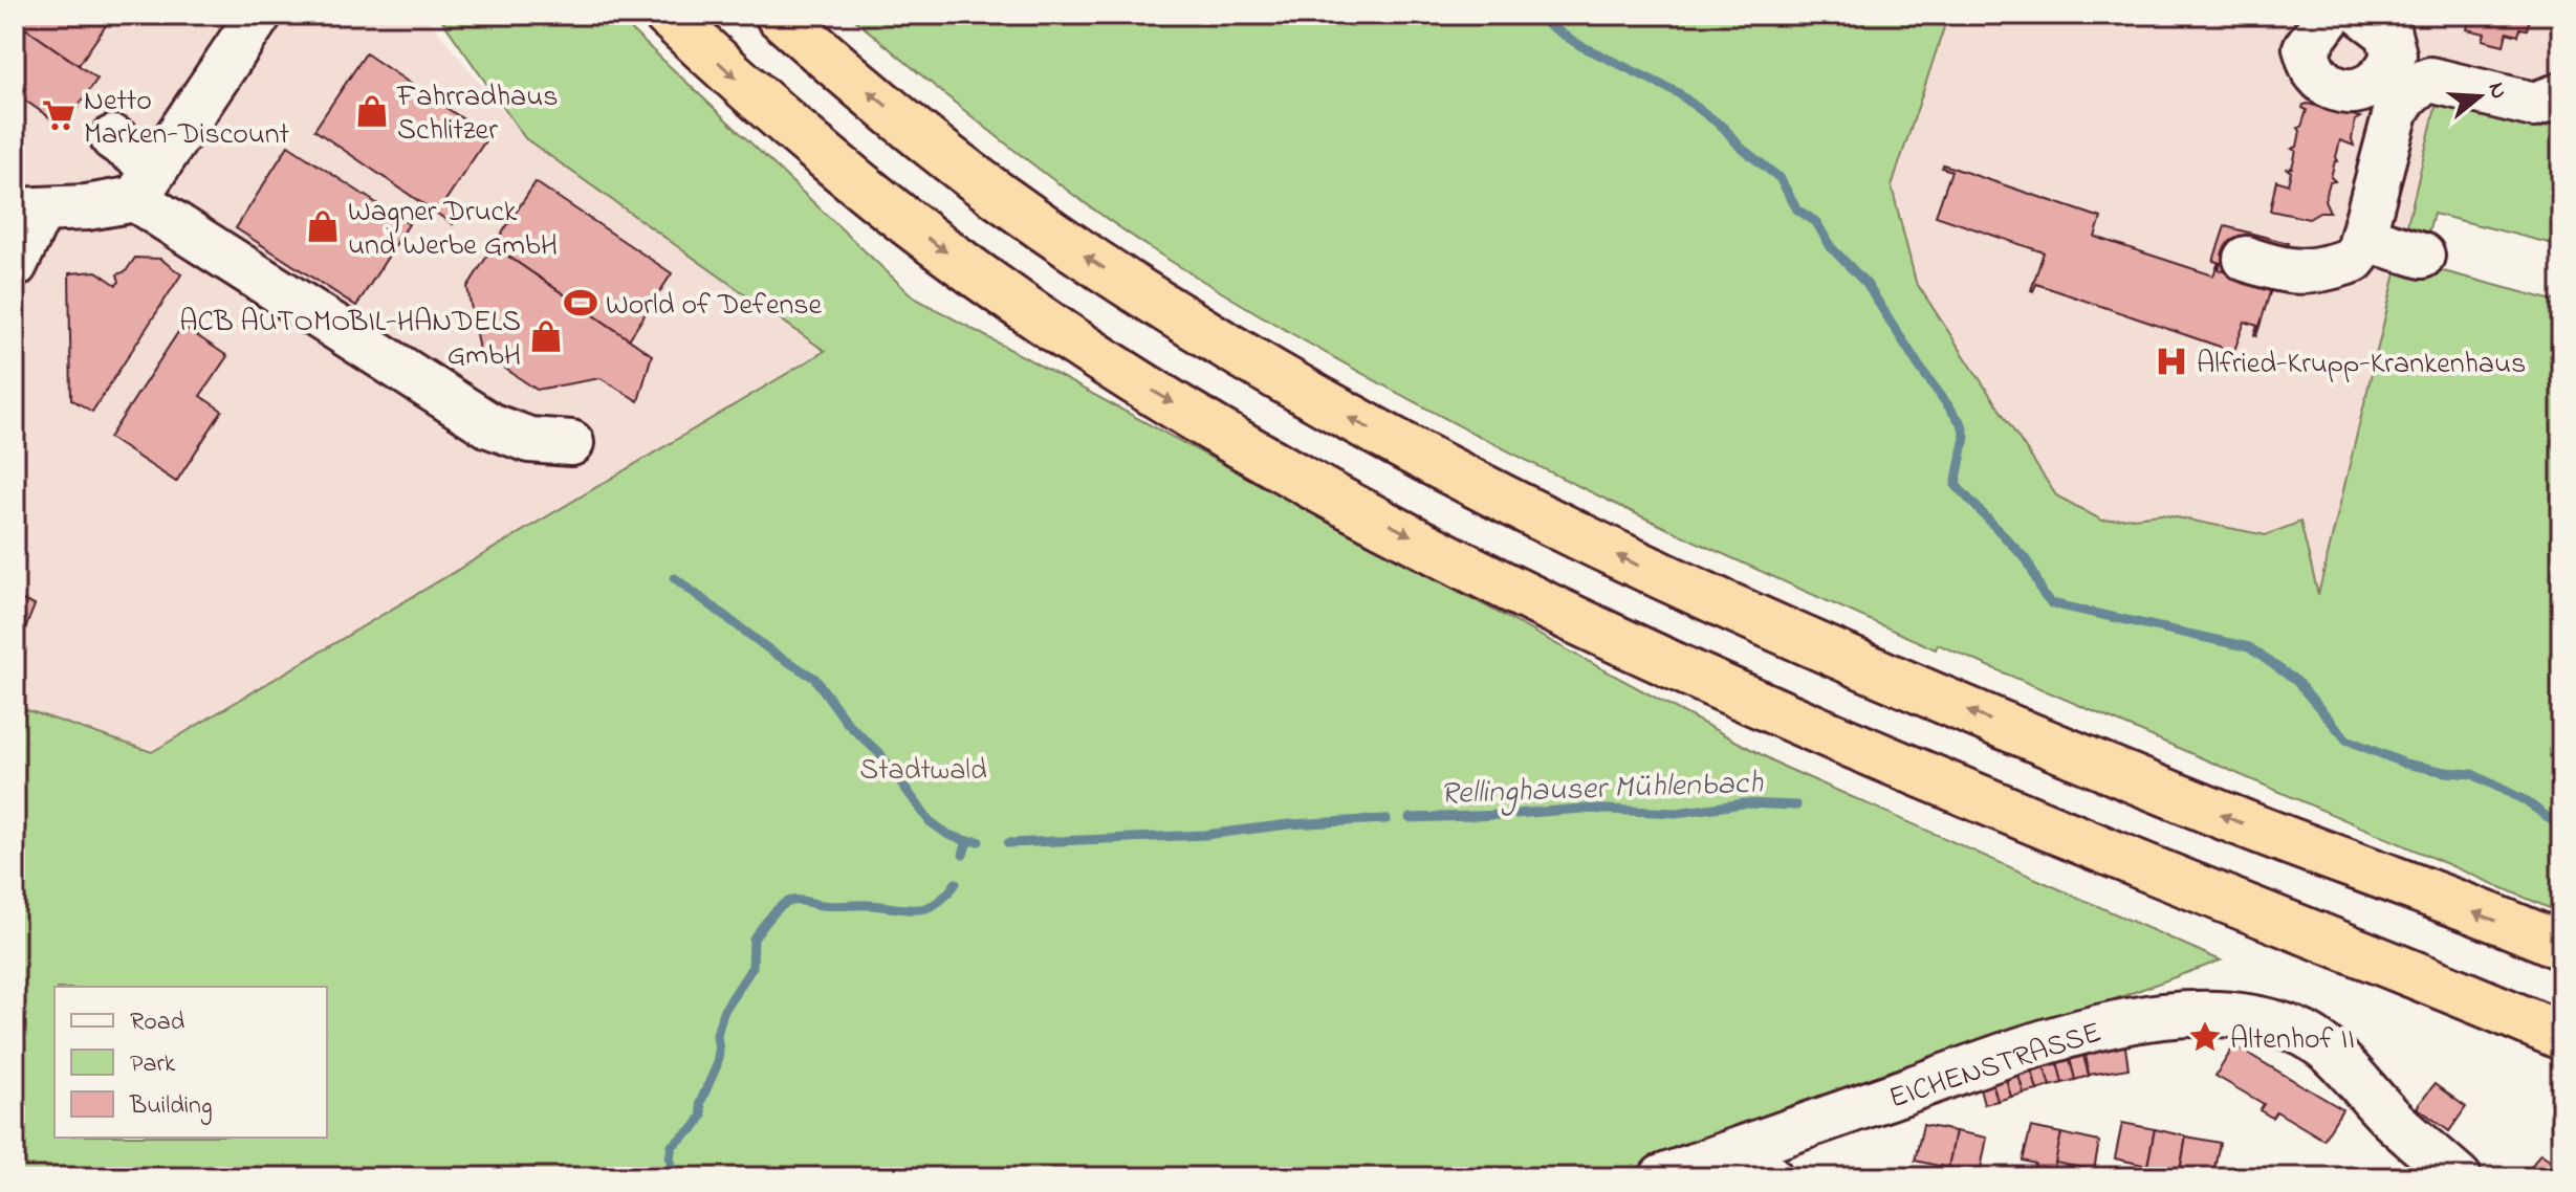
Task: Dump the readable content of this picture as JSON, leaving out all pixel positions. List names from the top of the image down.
{
  "streets": {
    "street": ["EICHENSTRASSE"]
  },
  "water": ["Rellinghauser Mühlenbach"],
  "parks": ["Stadtwald"],
  "places": {
    "shop": ["Fahrradhaus Schlitzer", "Wagner Druck und Werbe GmbH", "ACB AUTOMOBIL-HANDELS GmbH"],
    "supermarket": ["Netto Marken-Discount"],
    "sports": ["World of Defense"],
    "hospital": ["Alfried-Krupp-Krankenhaus"],
    "place": ["Altenhof II"]
  },
  "legend": ["Road", "Park", "Building"],
  "north": "right"
}
